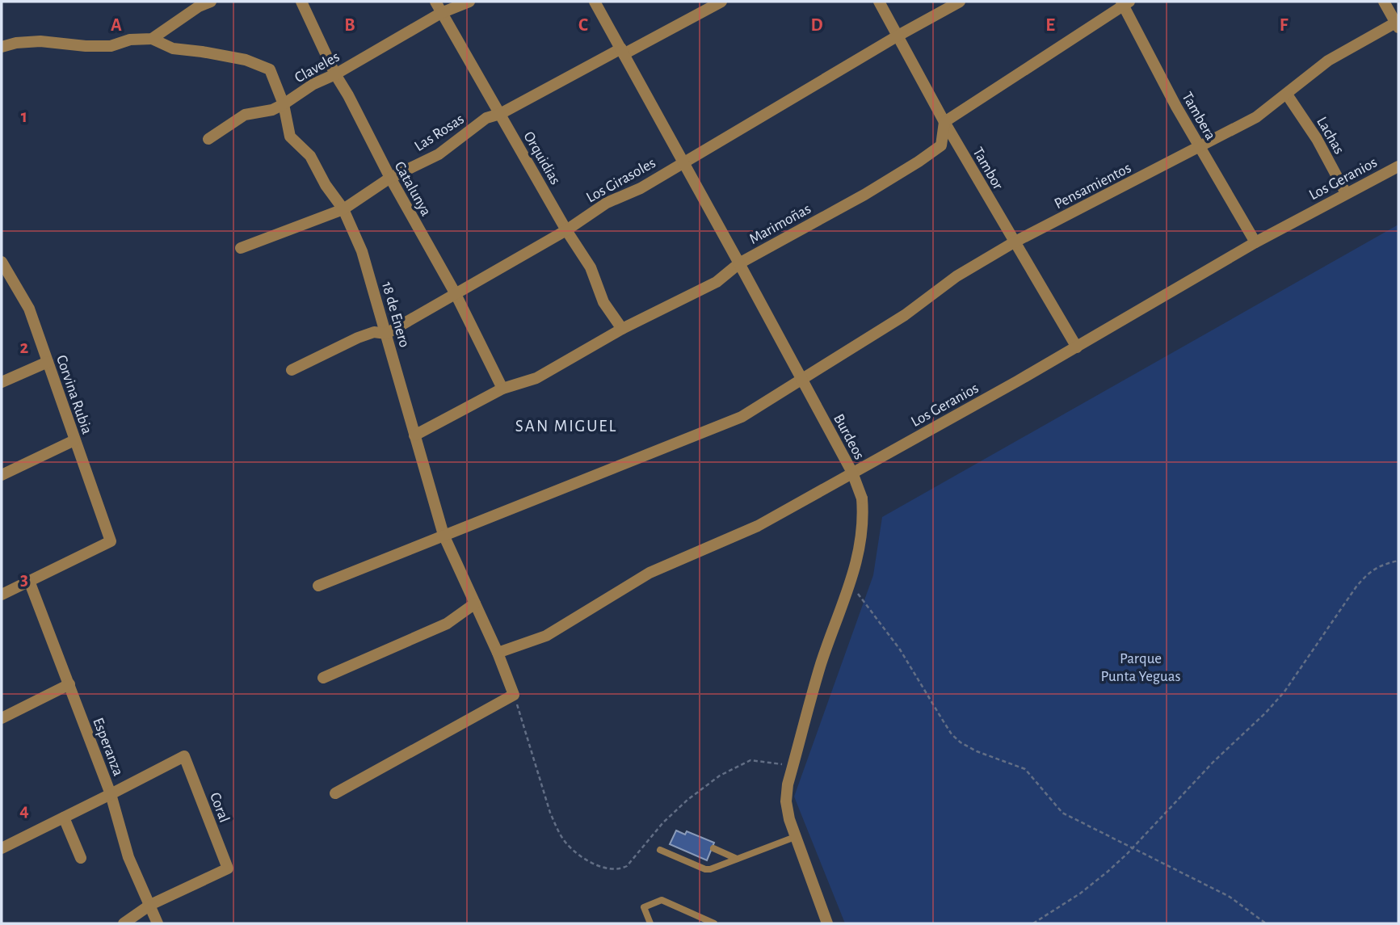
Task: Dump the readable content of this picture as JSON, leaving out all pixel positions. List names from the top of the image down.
{
  "streets": {
    "street": [
      "Claveles",
      "Tambera",
      "Las Rosas",
      "Lachas",
      "Orquidias",
      "Tambor",
      "Los Geranios",
      "Los Girasoles",
      "Pensamientos",
      "Catalunya",
      "Marimoñas",
      "18 de Enero",
      "Corvina Rubia",
      "Burdeos",
      "Esperanza",
      "Coral"
    ]
  },
  "crossings": [
    ["Claveles", "Orquidias"],
    ["Claveles", "Catalunya"],
    ["Claveles", "18 de Enero"],
    ["Tambera", "Los Geranios"],
    ["Tambera", "Pensamientos"],
    ["Las Rosas", "Orquidias"],
    ["Las Rosas", "Catalunya"],
    ["Las Rosas", "18 de Enero"],
    ["Las Rosas", "Burdeos"],
    ["Lachas", "Los Geranios"],
    ["Lachas", "Pensamientos"],
    ["Orquidias", "Los Girasoles"],
    ["Orquidias", "Marimoñas"],
    ["Tambor", "Los Geranios"],
    ["Tambor", "Los Girasoles"],
    ["Tambor", "Pensamientos"],
    ["Tambor", "Marimoñas"],
    ["Los Geranios", "18 de Enero"],
    ["Los Geranios", "Burdeos"],
    ["Los Girasoles", "Catalunya"],
    ["Los Girasoles", "18 de Enero"],
    ["Los Girasoles", "Burdeos"],
    ["Pensamientos", "18 de Enero"],
    ["Pensamientos", "Burdeos"],
    ["Catalunya", "Marimoñas"],
    ["Marimoñas", "18 de Enero"],
    ["Marimoñas", "Burdeos"],
    ["Corvina Rubia", "Esperanza"],
    ["Esperanza", "Coral"]
  ],
  "districts": ["SAN MIGUEL"],
  "parks": ["Parque Punta Yeguas"],
  "grid": {
    "columns": [
      "A",
      "B",
      "C",
      "D",
      "E",
      "F"
    ],
    "rows": [
      "1",
      "2",
      "3",
      "4"
    ]
  }
}
